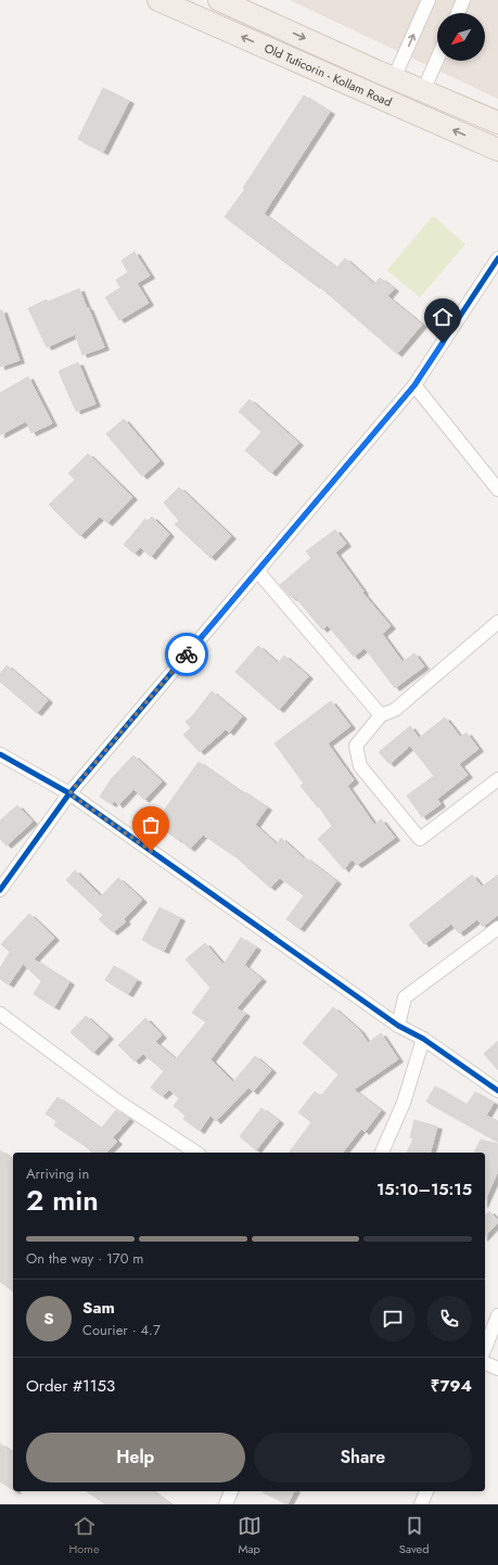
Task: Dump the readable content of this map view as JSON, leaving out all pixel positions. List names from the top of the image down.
{
  "streets": {
    "main road": ["Old Tuticorin - Kollam Road"]
  },
  "north": "bottom left",
  "page": {
    "heading": ["2 min", "Arriving in", "15:10–15:15"],
    "panel": [
      "Sam",
      "Courier · 4.7",
      "Order #1153",
      "₹794"
    ],
    "bar": "On the way · 170 m",
    "round": "S",
    "buttons": ["Help", "Share"],
    "tabs": ["Home", "Map", "Saved"]
  }
}
